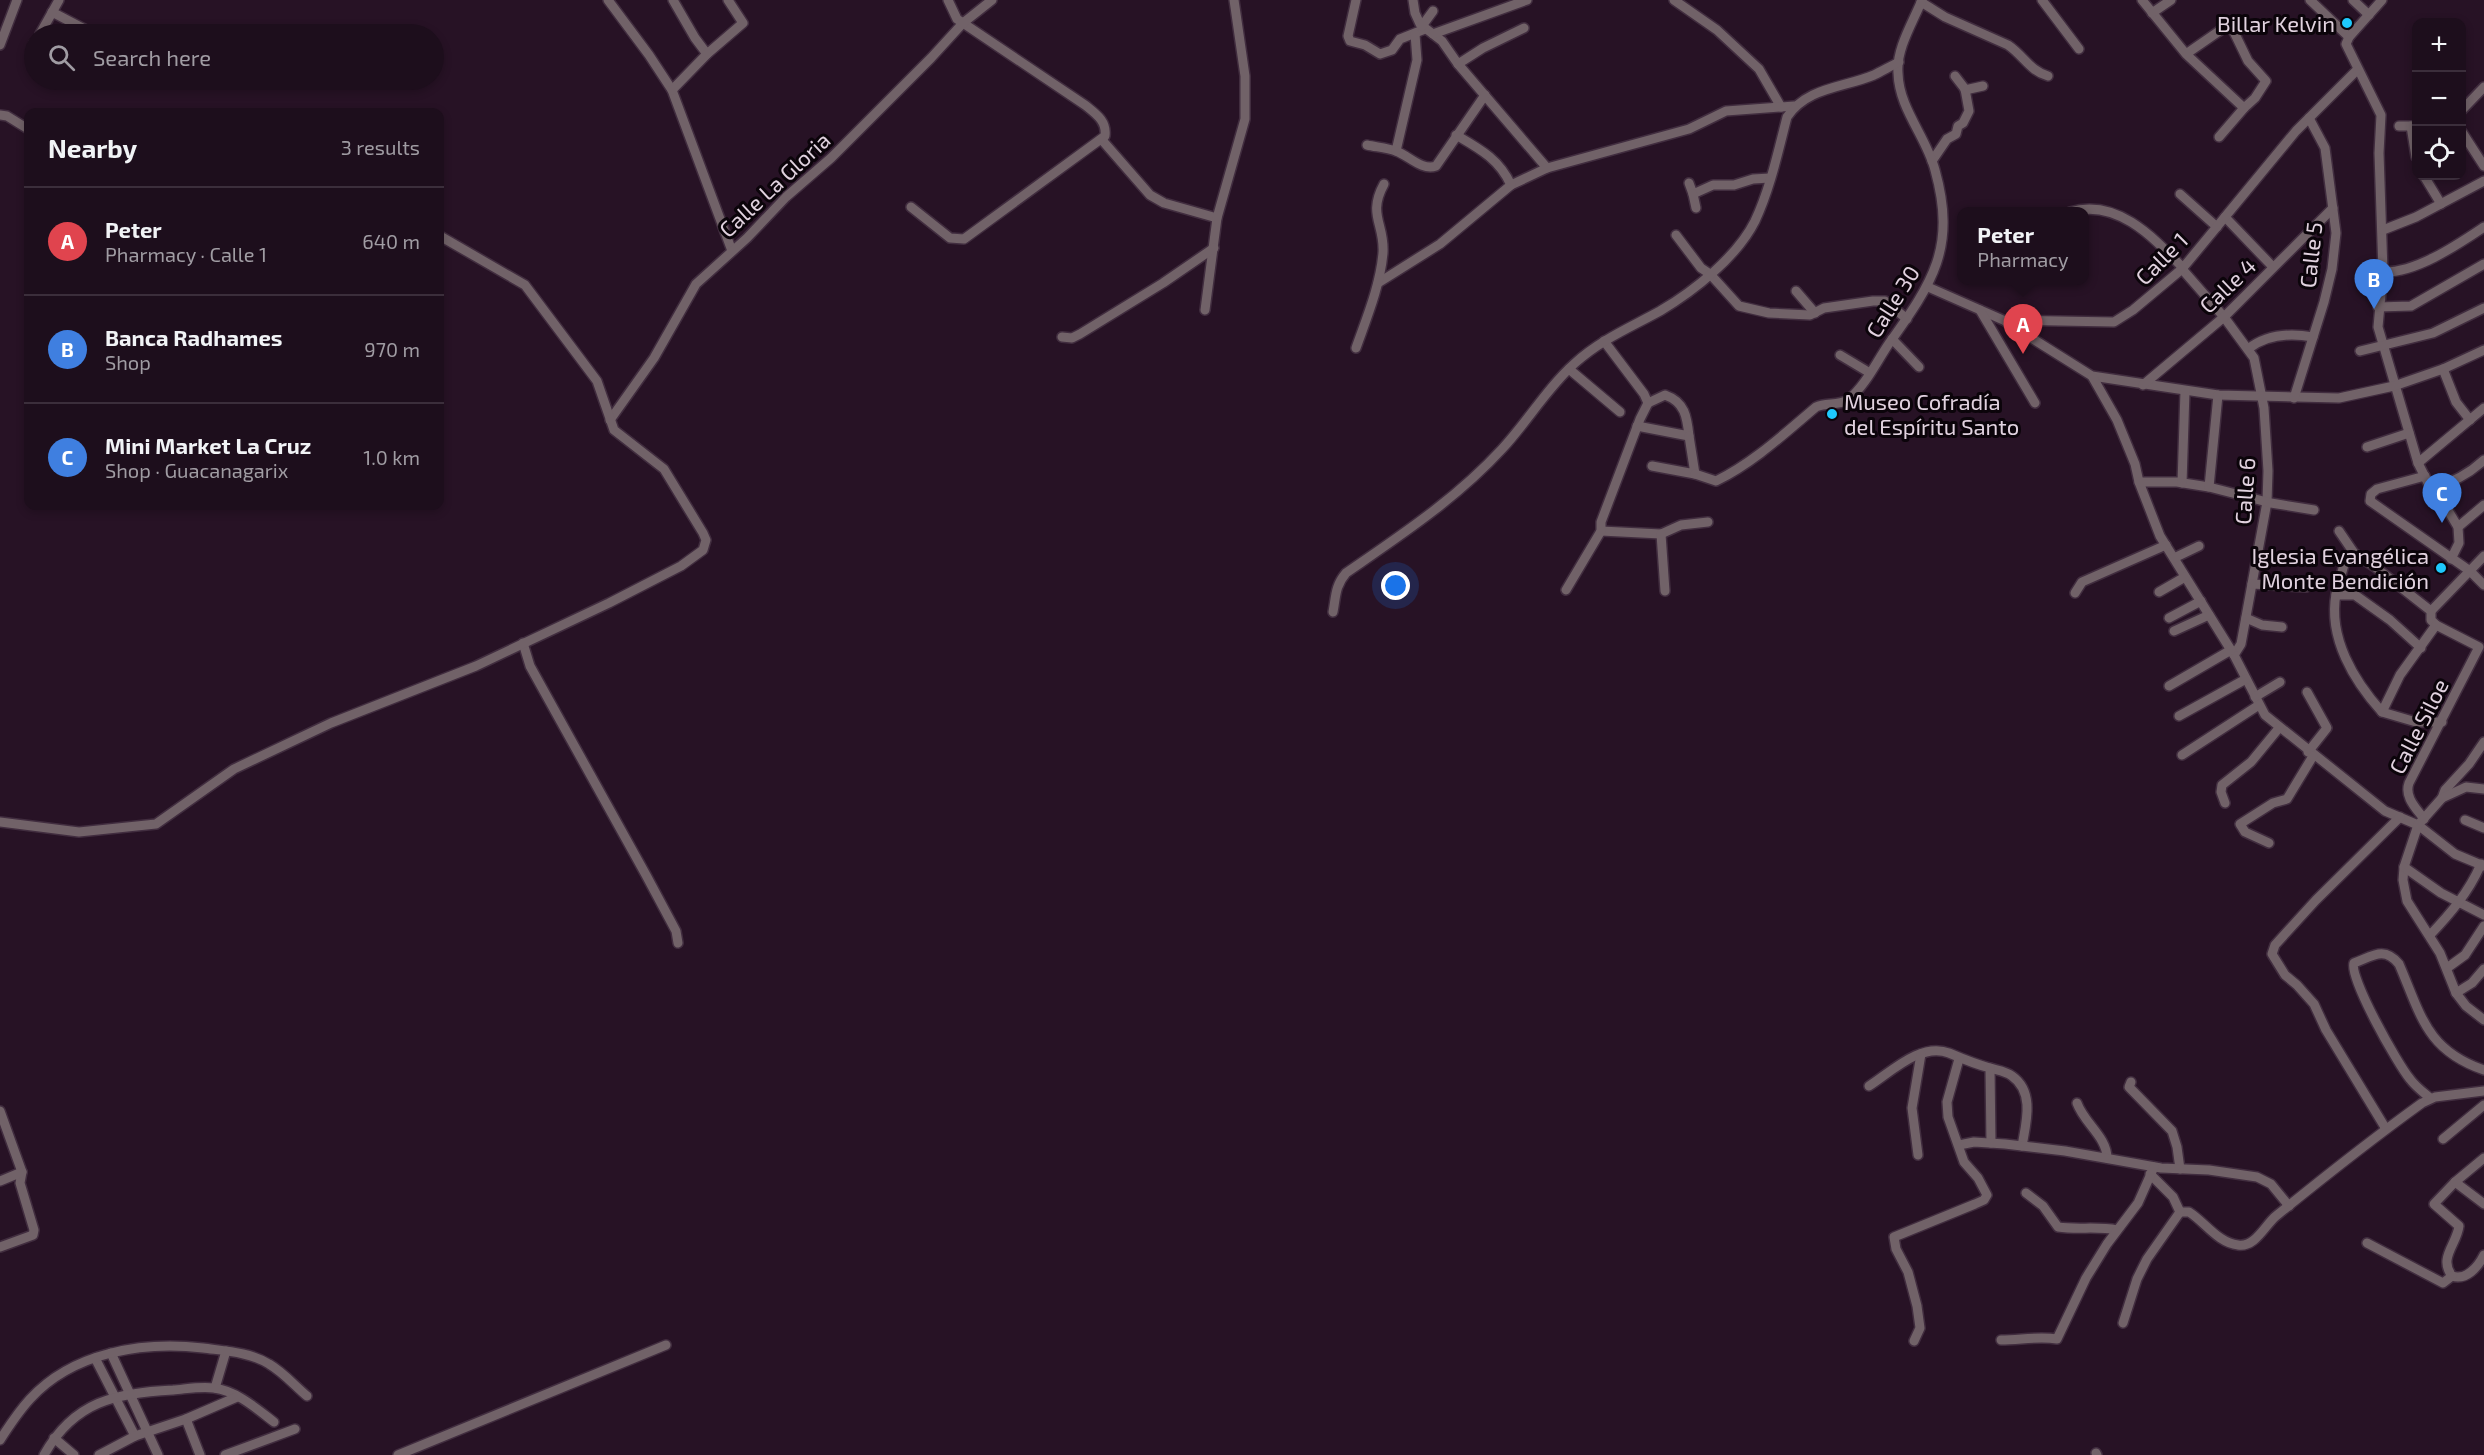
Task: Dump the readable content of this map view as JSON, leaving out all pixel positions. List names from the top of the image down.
{
  "streets": {
    "street": [
      "Calle La Gloria",
      "Calle 5",
      "Calle 1",
      "Calle 4",
      "Calle 30",
      "Calle 6",
      "Calle Siloe"
    ]
  },
  "crossings": [
    ["Calle 5", "Calle 1"],
    ["Calle 5", "Calle 4"],
    ["Calle 1", "Calle 30"],
    ["Calle 1", "Calle 6"],
    ["Calle 4", "Calle 6"]
  ],
  "places": ["Billar Kelvin", "Museo Cofradía del Espíritu Santo", "Iglesia Evangélica Monte Bendición"],
  "page": {
    "map_buttons": ["+", "−"],
    "search": "Search here",
    "heading": ["Nearby", "3 results"],
    "list": [
      {
        "mark": "A",
        "name": "Peter",
        "note": "Pharmacy · Calle 1",
        "value": "640 m"
      },
      {
        "mark": "B",
        "name": "Banca Radhames",
        "note": "Shop",
        "value": "970 m"
      },
      {
        "mark": "C",
        "name": "Mini Market La Cruz",
        "note": "Shop · Guacanagarix",
        "value": "1.0 km"
      }
    ],
    "popup": ["Peter", "Pharmacy"],
    "pins": ["B", "A", "C"]
  }
}
